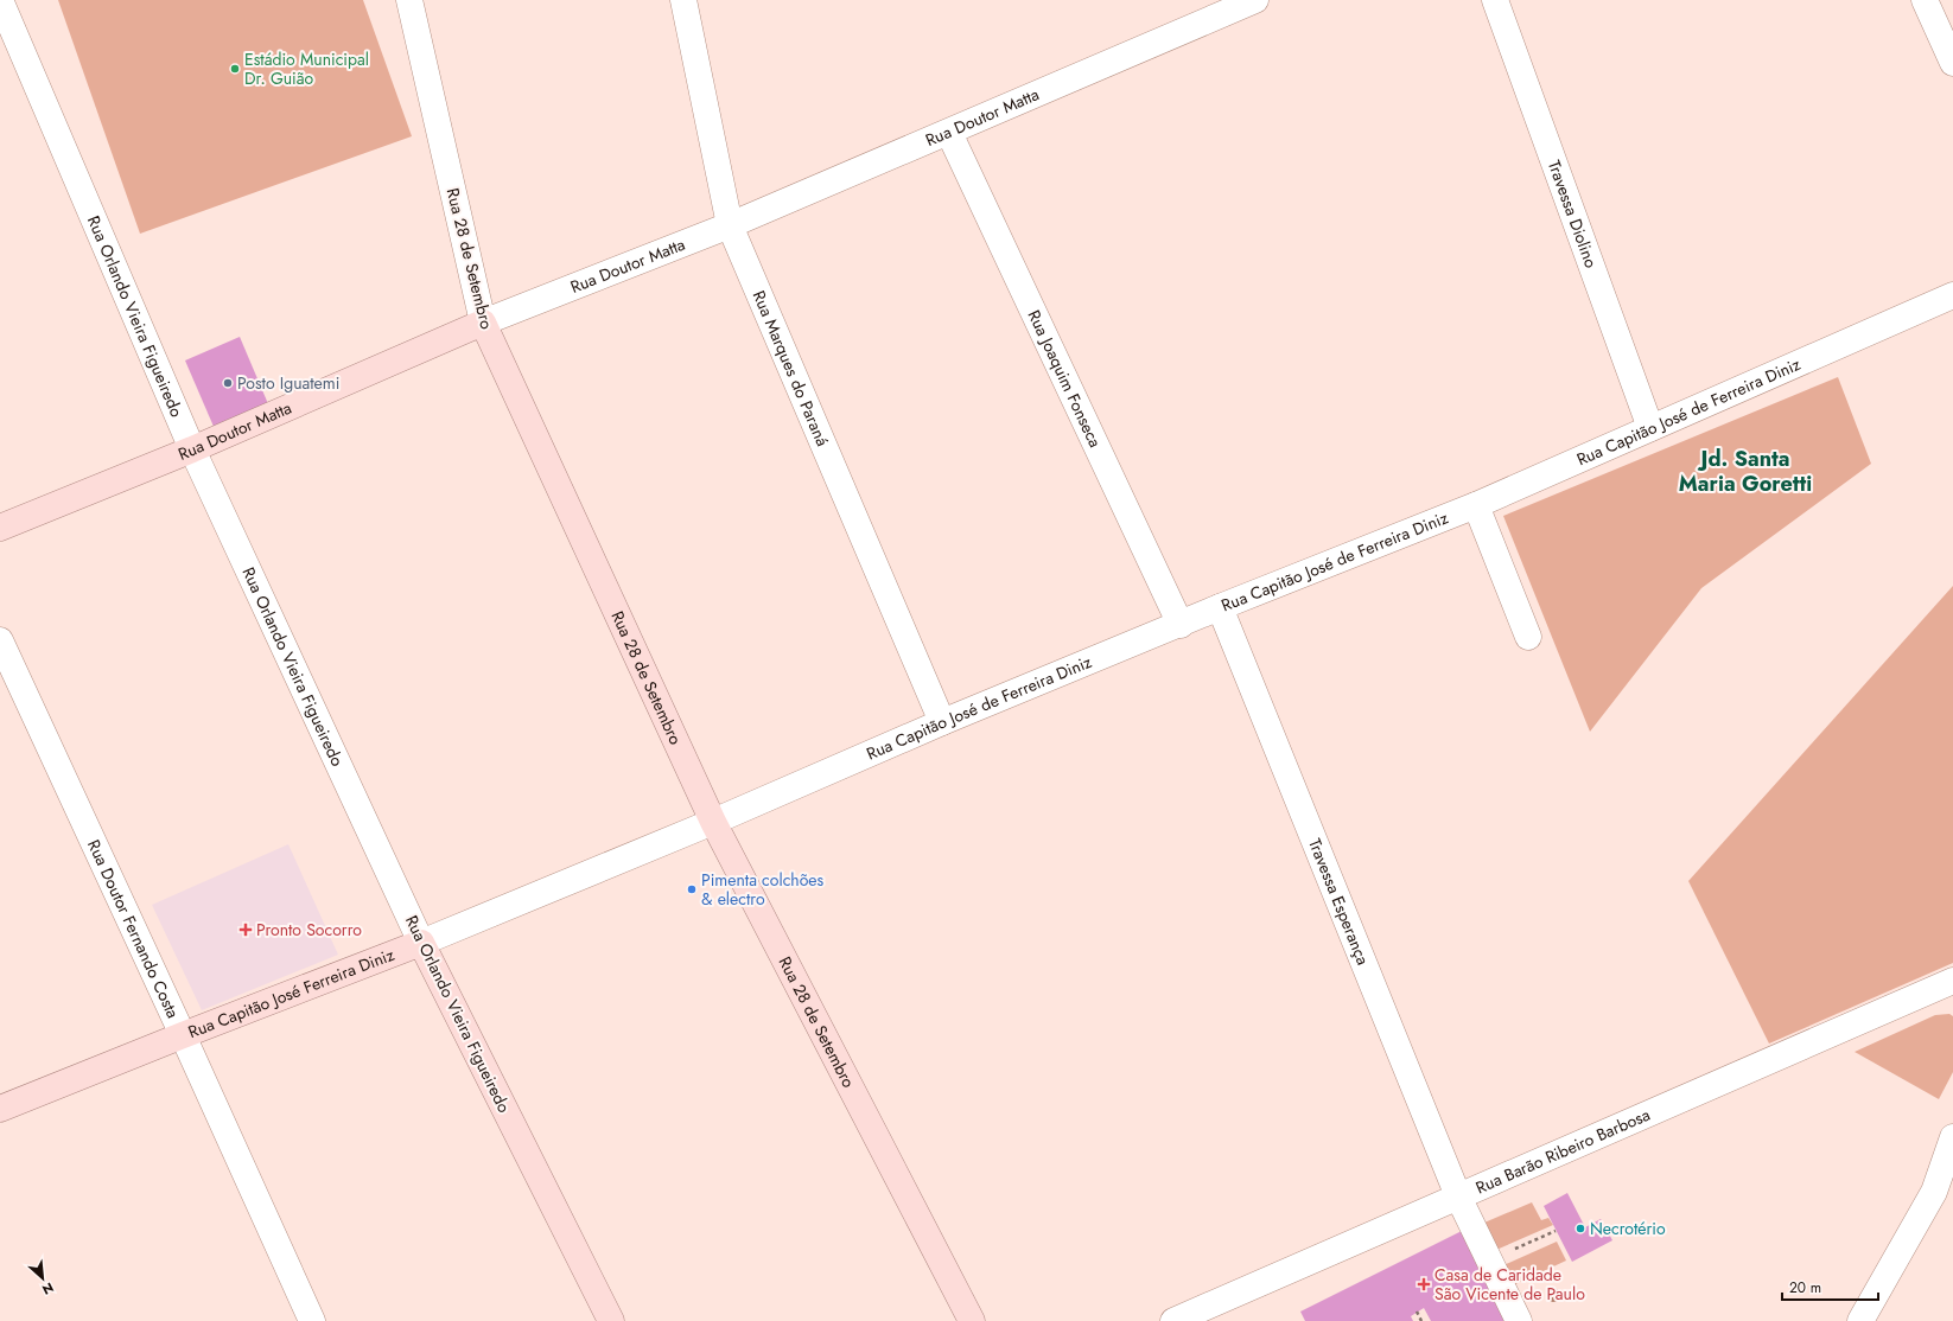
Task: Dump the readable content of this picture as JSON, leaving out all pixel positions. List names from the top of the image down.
{
  "streets": {
    "main road": [
      "Rua Doutor Matta",
      "Rua 28 de Setembro",
      "Rua Orlando Vieira Figueiredo",
      "Rua Capitão José Ferreira Diniz"
    ],
    "street": [
      "Travessa Diolino",
      "Rua Marques do Paraná",
      "Rua Joaquim Fonseca",
      "Rua Capitão José de Ferreira Diniz",
      "Travessa Esperança",
      "Rua Doutor Fernando Costa",
      "Rua Barão Ribeiro Barbosa"
    ]
  },
  "crossings": [
    ["Rua Doutor Matta", "Rua 28 de Setembro"],
    ["Rua Doutor Matta", "Rua Orlando Vieira Figueiredo"],
    ["Rua Doutor Matta", "Rua Marques do Paraná"],
    ["Rua Doutor Matta", "Rua Joaquim Fonseca"],
    ["Travessa Diolino", "Rua Capitão José de Ferreira Diniz"],
    ["Rua 28 de Setembro", "Rua Capitão José de Ferreira Diniz"],
    ["Rua 28 de Setembro", "Rua Capitão José Ferreira Diniz"],
    ["Rua Orlando Vieira Figueiredo", "Rua Capitão José Ferreira Diniz"],
    ["Rua Marques do Paraná", "Rua Capitão José de Ferreira Diniz"],
    ["Rua Joaquim Fonseca", "Rua Capitão José de Ferreira Diniz"],
    ["Rua Capitão José de Ferreira Diniz", "Travessa Esperança"],
    ["Rua Capitão José de Ferreira Diniz", "Rua Capitão José Ferreira Diniz"],
    ["Travessa Esperança", "Rua Barão Ribeiro Barbosa"],
    ["Rua Doutor Fernando Costa", "Rua Capitão José Ferreira Diniz"]
  ],
  "districts": ["Jd. Santa Maria Goretti"],
  "places": {
    "other": [
      "Estádio Municipal Dr. Guião",
      "Posto Iguatemi",
      "Pimenta colchões & electro",
      "Necrotério"
    ],
    "health": ["Pronto Socorro", "Casa de Caridade São Vicente de Paulo"]
  },
  "scale_bar": "20 m",
  "north": "bottom right"
}
